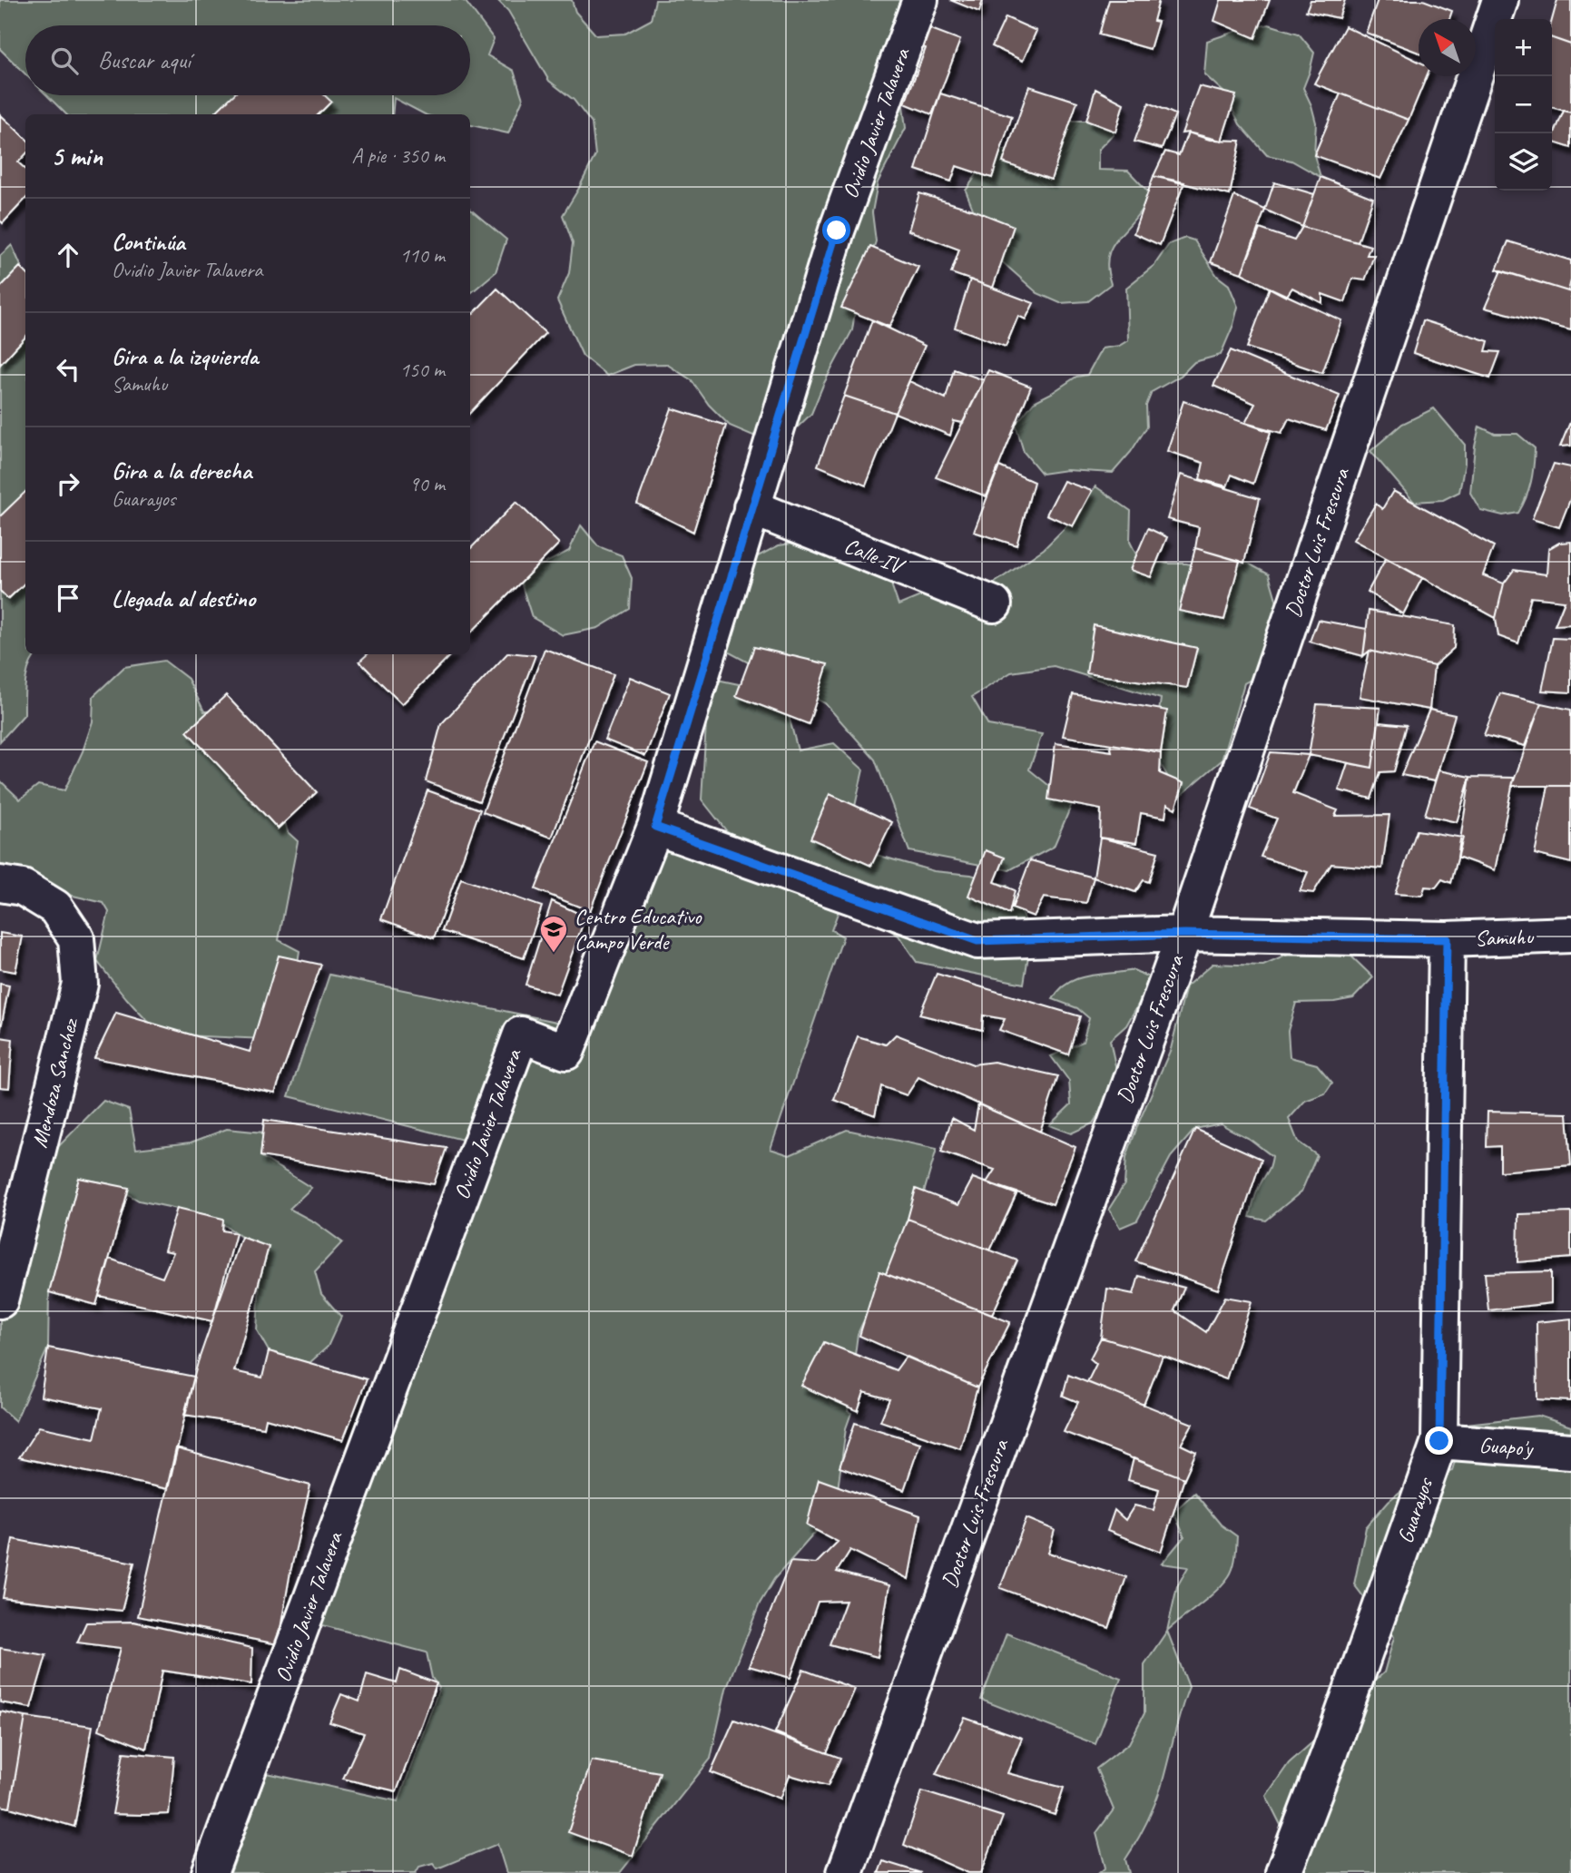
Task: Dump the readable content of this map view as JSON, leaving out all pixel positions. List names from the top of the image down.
{
  "streets": {
    "street": [
      "Ovidio Javier Talavera",
      "Doctor Luis Frescura",
      "Calle IV",
      "Samuhu",
      "Mendoza Sanchez",
      "Guapo'y",
      "Guarayos"
    ]
  },
  "crossings": [
    ["Ovidio Javier Talavera", "Calle IV"],
    ["Ovidio Javier Talavera", "Samuhu"],
    ["Doctor Luis Frescura", "Samuhu"],
    ["Samuhu", "Guarayos"],
    ["Guapo'y", "Guarayos"]
  ],
  "places": {
    "school or university": ["Centro Educativo Campo Verde"]
  },
  "north": "top left",
  "page": {
    "map_buttons": ["+", "−"],
    "search": "Buscar aquí",
    "heading": ["5 min", "A pie · 350 m"],
    "list": [
      ["Continúa", "Ovidio Javier Talavera", "110 m"],
      ["Gira a la izquierda", "Samuhu", "150 m"],
      ["Gira a la derecha", "Guarayos", "90 m"],
      "Llegada al destino"
    ]
  }
}
